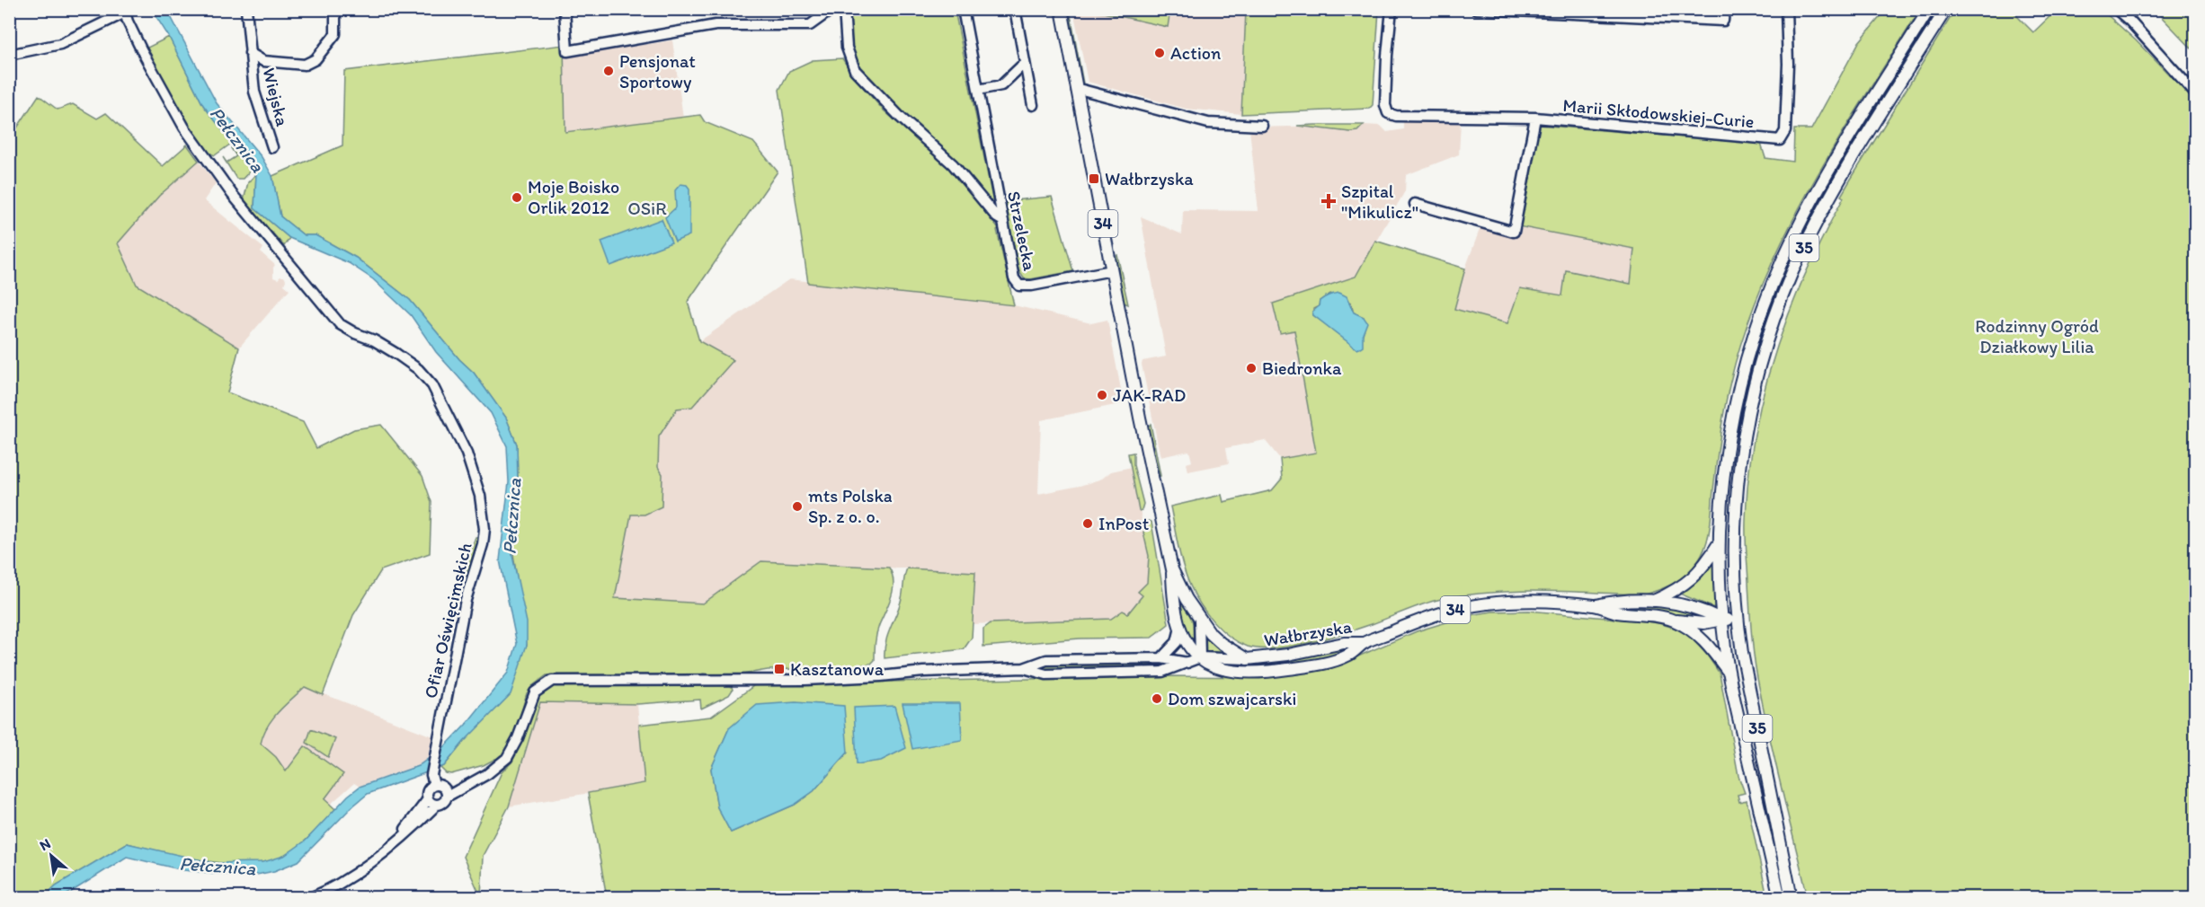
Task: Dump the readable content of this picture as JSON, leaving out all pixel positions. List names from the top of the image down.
{
  "streets": {
    "main road": ["34", "35", "Wałbrzyska"],
    "street": [
      "Wiejska",
      "Marii Skłodowskiej-Curie",
      "Strzelecka",
      "Ofiar Oświęcimskich"
    ]
  },
  "crossings": [
    ["Strzelecka", "Wałbrzyska"],
    ["35", "Wałbrzyska"]
  ],
  "water": ["Pełcznica"],
  "parks": ["OSiR", "Rodzinny Ogród Działkowy Lilia"],
  "places": {
    "other": [
      "Action",
      "Pensjonat Sportowy",
      "Moje Boisko Orlik 2012",
      "Biedronka",
      "JAK-RAD",
      "mts Polska Sp. z o. o.",
      "InPost",
      "Dom szwajcarski"
    ],
    "transit": ["Wałbrzyska", "Kasztanowa"],
    "health": ["Szpital \"Mikulicz\""]
  },
  "north": "top left"
}
